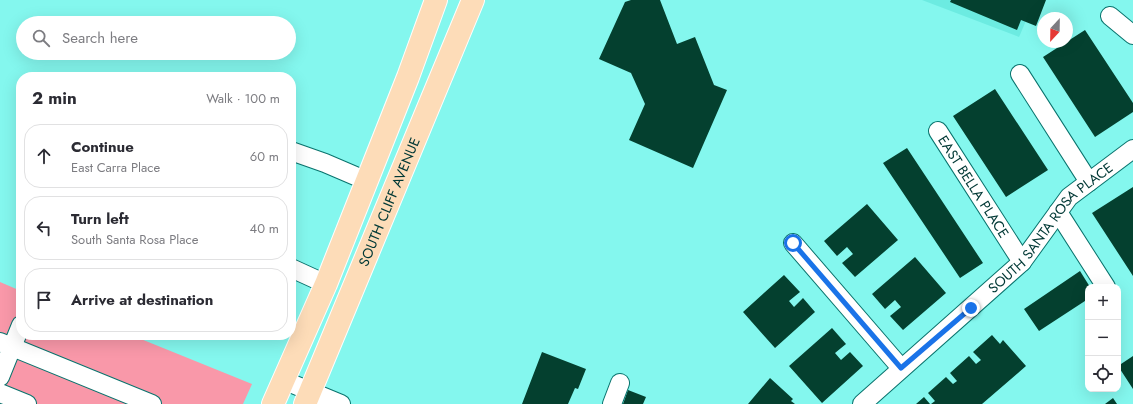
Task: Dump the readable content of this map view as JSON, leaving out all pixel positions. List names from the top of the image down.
{
  "streets": {
    "main road": ["SOUTH CLIFF AVENUE"],
    "street": ["EAST BELLA PLACE", "SOUTH SANTA ROSA PLACE"]
  },
  "crossings": [
    ["EAST BELLA PLACE", "SOUTH SANTA ROSA PLACE"]
  ],
  "north": "bottom",
  "page": {
    "search": "Search here",
    "heading": ["2 min", "Walk · 100 m"],
    "list": [
      ["Continue", "East Carra Place", "60 m"],
      ["Turn left", "South Santa Rosa Place", "40 m"],
      "Arrive at destination"
    ],
    "map_buttons": ["+", "−"]
  }
}
